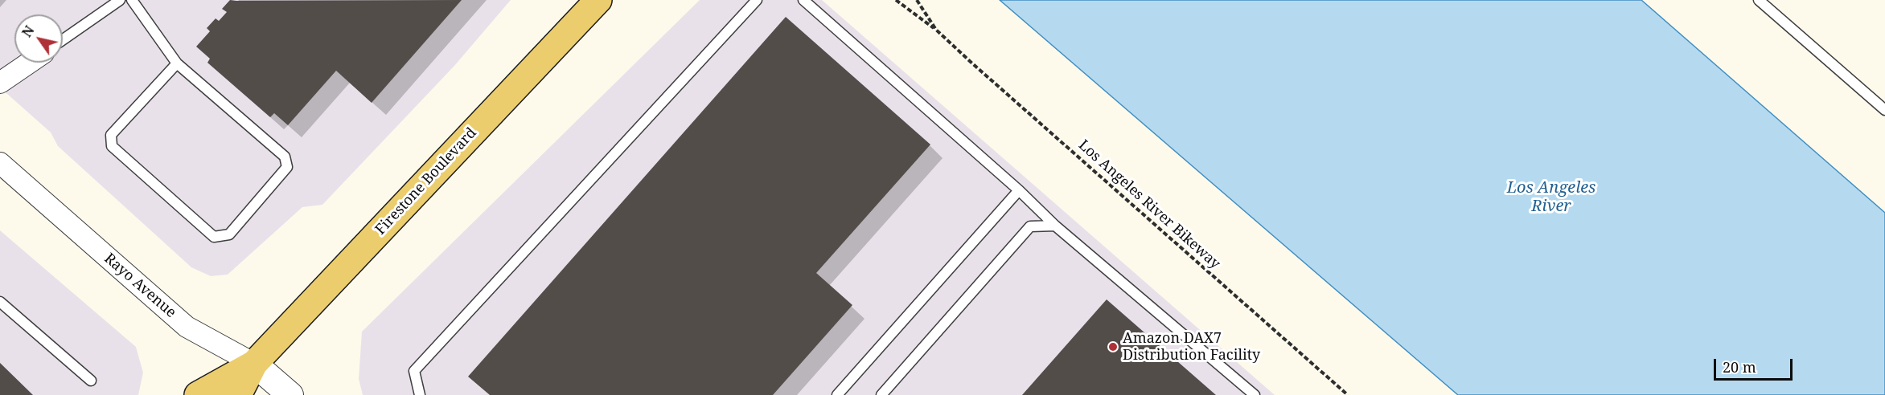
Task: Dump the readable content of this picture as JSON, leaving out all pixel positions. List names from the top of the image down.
{
  "streets": {
    "main road": ["Firestone Boulevard"],
    "street": ["Rayo Avenue"],
    "path": ["Los Angeles River Bikeway"]
  },
  "crossings": [
    ["Firestone Boulevard", "Rayo Avenue"]
  ],
  "water": ["Los Angeles River"],
  "places": ["Amazon DAX7 Distribution Facility"],
  "scale_bar": "20 m",
  "north": "top left"
}
